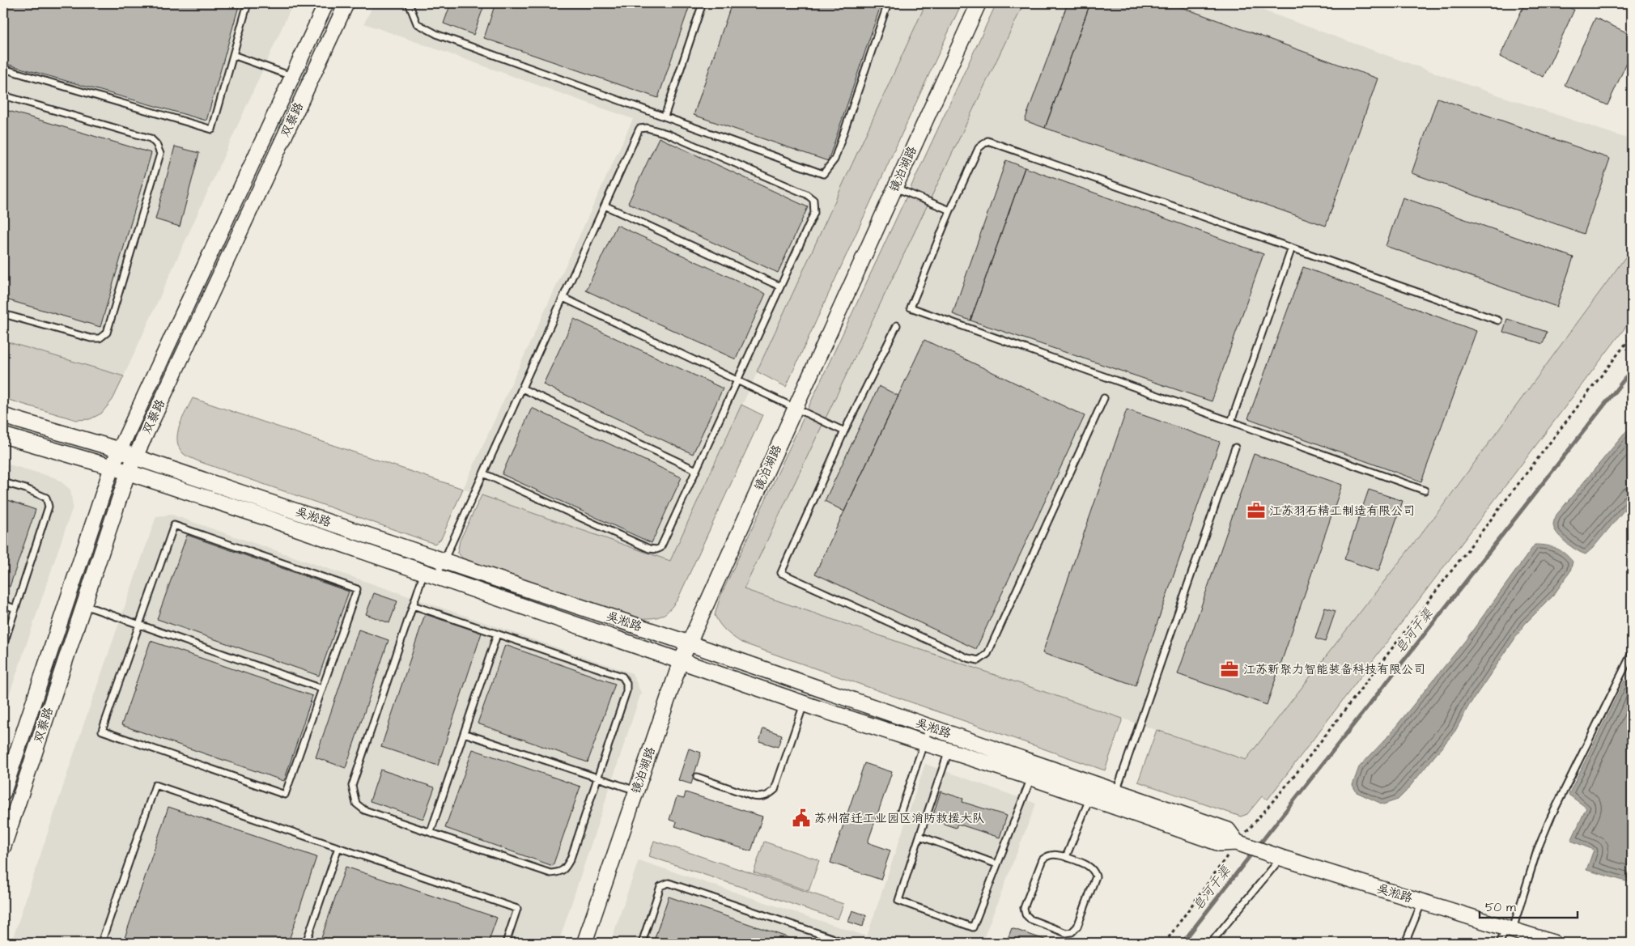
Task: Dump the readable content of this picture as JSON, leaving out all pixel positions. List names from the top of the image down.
{
  "streets": {
    "main road": ["吴淞路"],
    "street": ["双蔡路", "镜泊湖路"]
  },
  "crossings": [
    ["双蔡路", "吴淞路"],
    ["镜泊湖路", "吴淞路"]
  ],
  "water": ["皂河干渠"],
  "places": {
    "office": ["江苏羽石精工制造有限公司", "江苏新聚力智能装备科技有限公司"],
    "public building": ["苏州宿迁工业园区消防救援大队"]
  },
  "scale_bar": "50 m"
}
